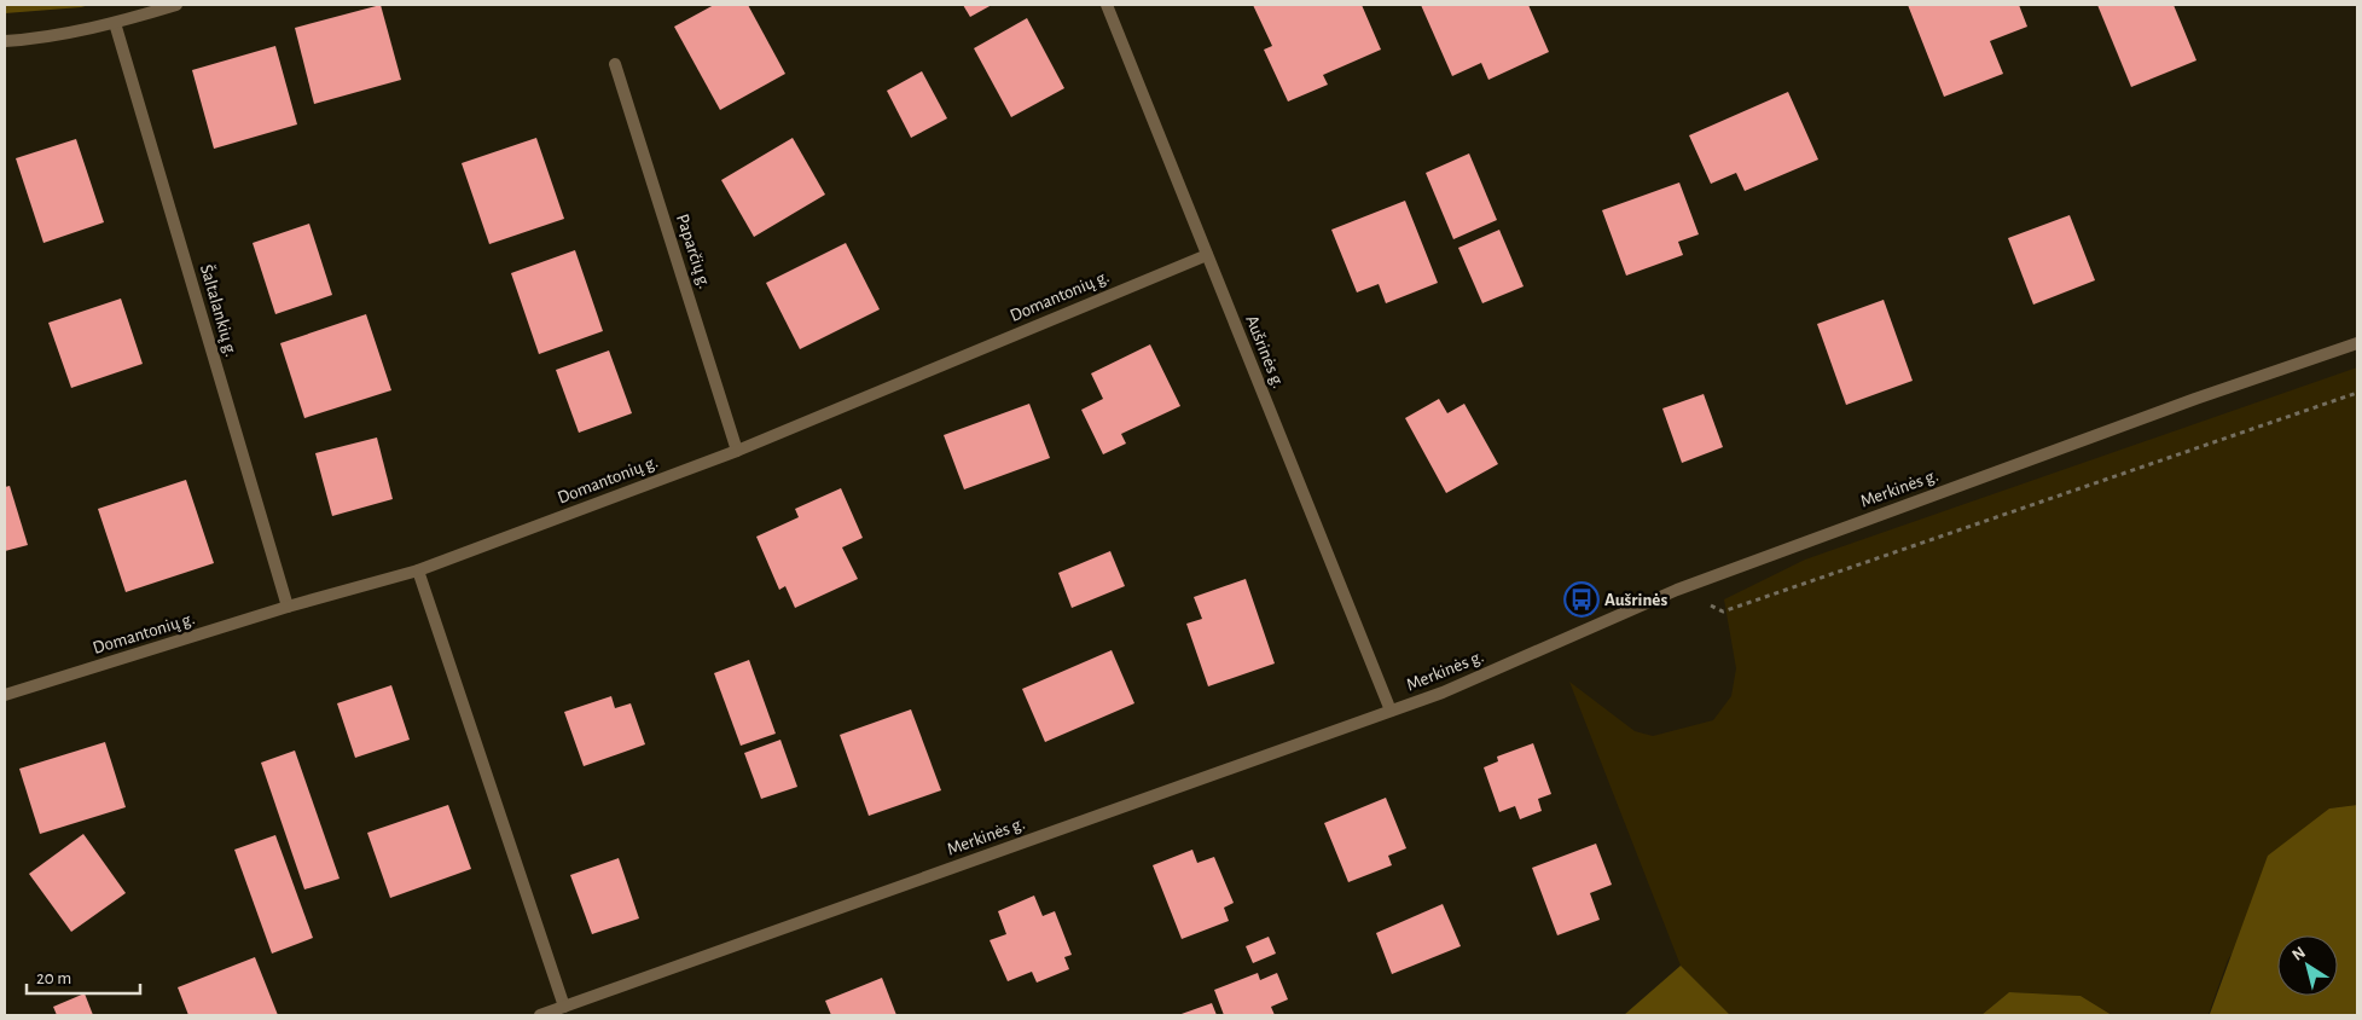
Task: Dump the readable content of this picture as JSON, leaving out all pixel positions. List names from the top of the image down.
{
  "streets": {
    "street": [
      "Paparčių g.",
      "Domantonių g.",
      "Šaltalankių g.",
      "Aušrinės g.",
      "Merkinės g."
    ]
  },
  "crossings": [
    ["Paparčių g.", "Domantonių g."],
    ["Domantonių g.", "Šaltalankių g."],
    ["Domantonių g.", "Aušrinės g."],
    ["Aušrinės g.", "Merkinės g."]
  ],
  "places": {
    "bus stop": ["Aušrinės"]
  },
  "scale_bar": "20 m",
  "north": "top left"
}
